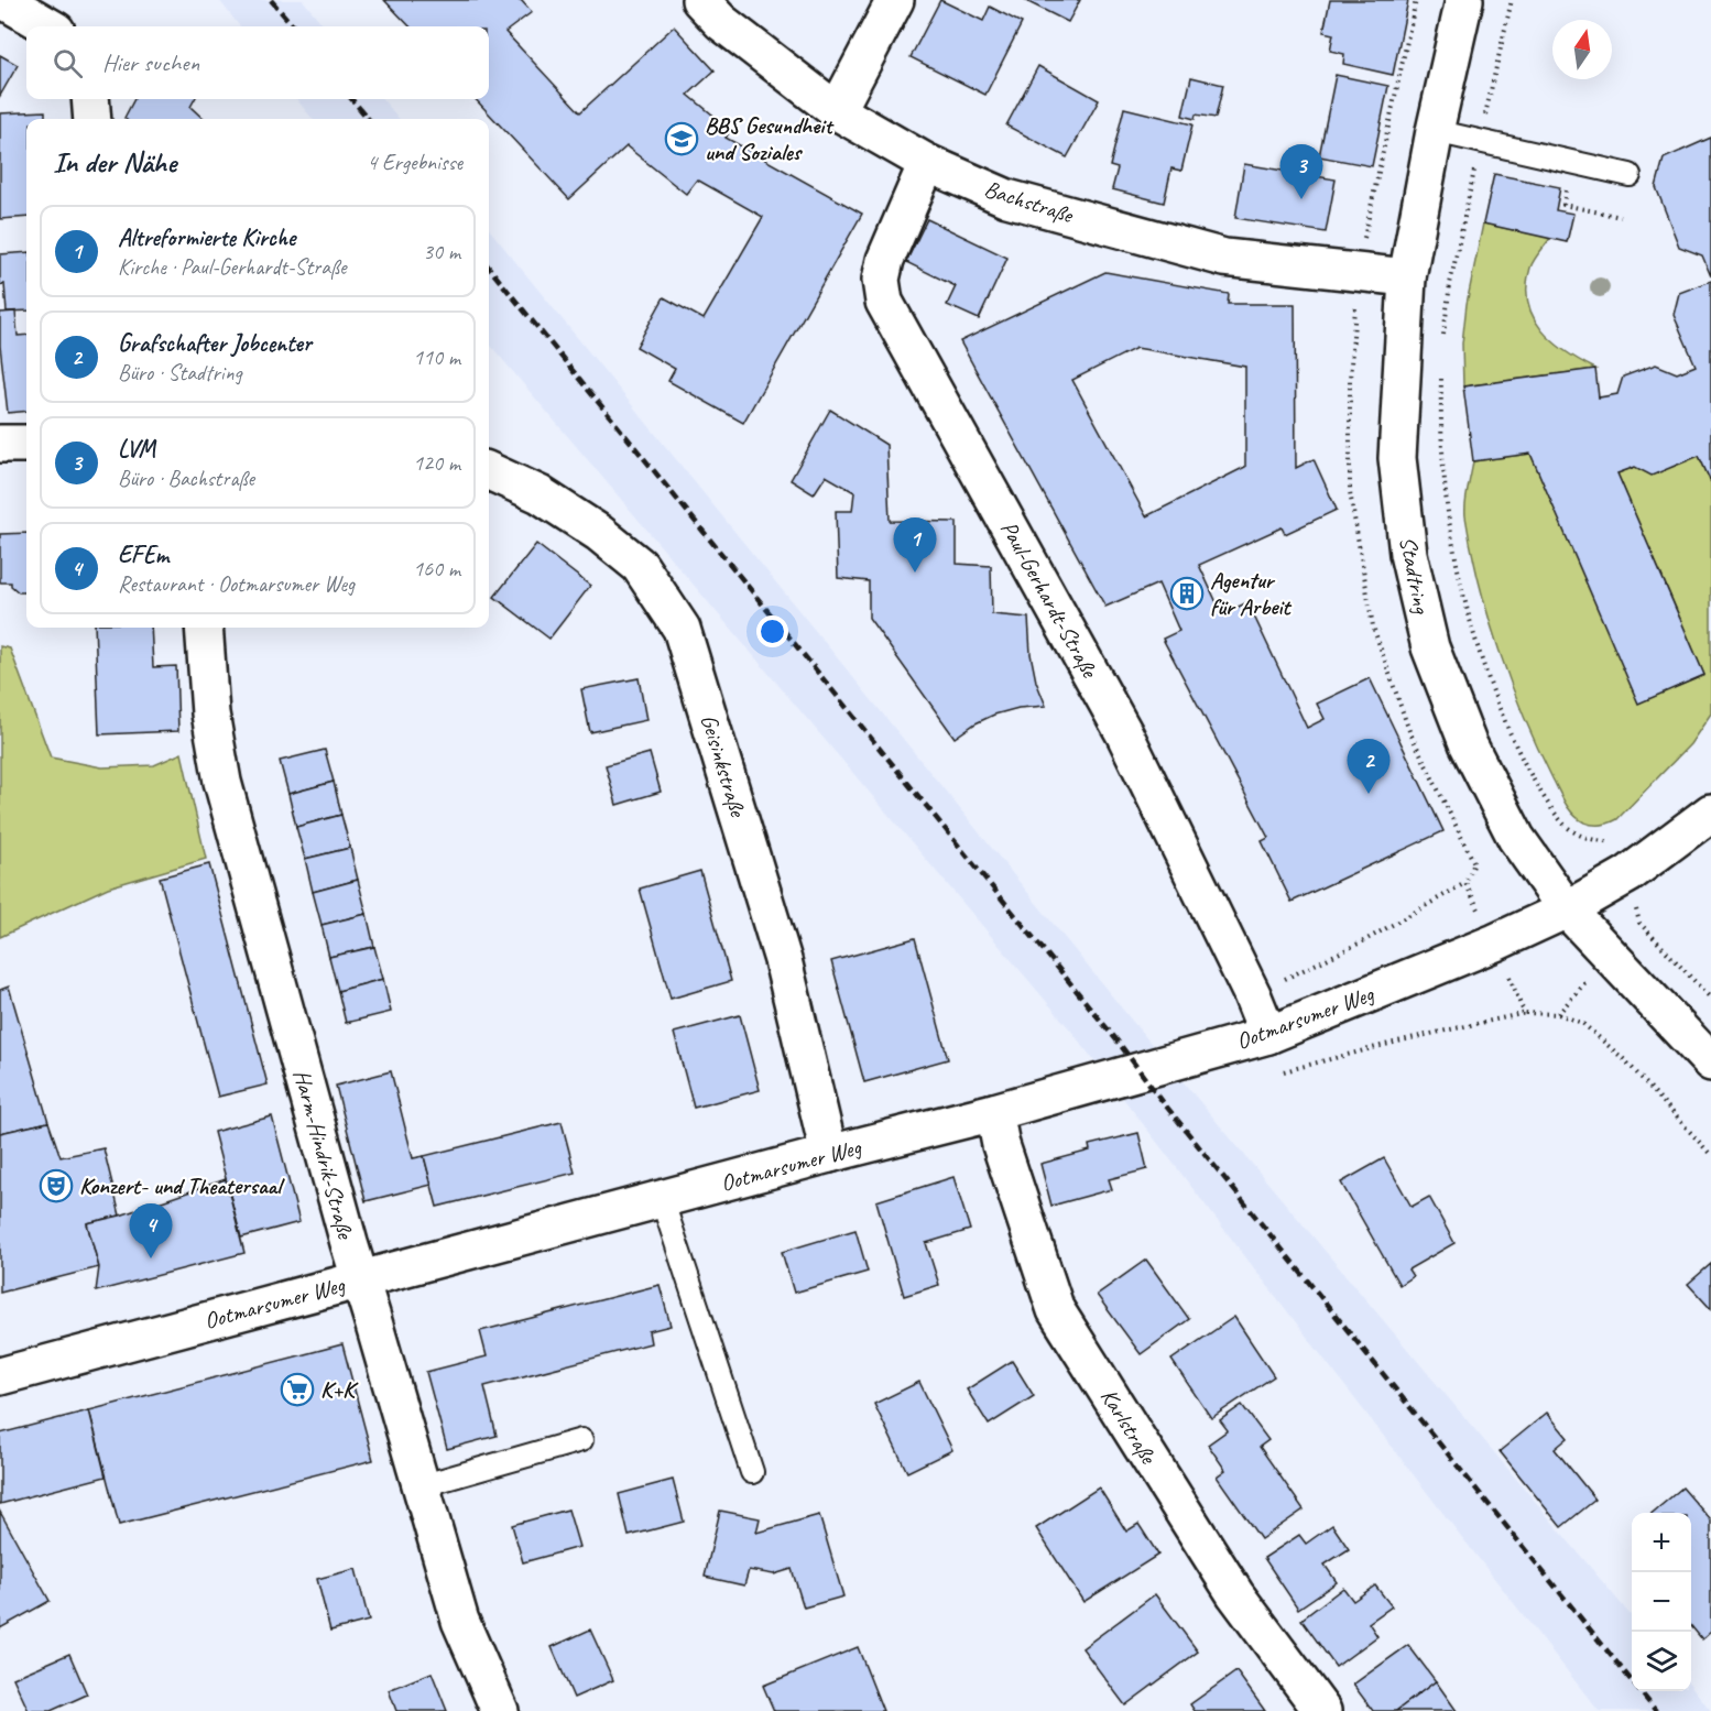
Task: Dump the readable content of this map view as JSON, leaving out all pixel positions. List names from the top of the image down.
{
  "streets": {
    "street": [
      "Bachstraße",
      "Stadtring",
      "Paul-Gerhardt-Straße",
      "Geisinkstraße",
      "Ootmarsumer Weg",
      "Harm-Hindrik-Straße",
      "Karlstraße"
    ]
  },
  "crossings": [
    ["Bachstraße", "Stadtring"],
    ["Bachstraße", "Paul-Gerhardt-Straße"],
    ["Stadtring", "Ootmarsumer Weg"],
    ["Paul-Gerhardt-Straße", "Ootmarsumer Weg"],
    ["Geisinkstraße", "Ootmarsumer Weg"],
    ["Ootmarsumer Weg", "Harm-Hindrik-Straße"],
    ["Ootmarsumer Weg", "Karlstraße"]
  ],
  "places": {
    "school or university": ["BBS Gesundheit und Soziales"],
    "building": ["Agentur für Arbeit"],
    "theatre": ["Konzert- und Theatersaal"],
    "supermarket": ["K+K"]
  },
  "north": "top",
  "page": {
    "search": "Hier suchen",
    "heading": ["In der Nähe", "4 Ergebnisse"],
    "pins": [
      "3",
      "1",
      "2",
      "4"
    ],
    "list": [
      {
        "mark": "1",
        "name": "Altreformierte Kirche",
        "note": "Kirche · Paul-Gerhardt-Straße",
        "value": "30 m"
      },
      {
        "mark": "2",
        "name": "Grafschafter Jobcenter",
        "note": "Büro · Stadtring",
        "value": "110 m"
      },
      {
        "mark": "3",
        "name": "LVM",
        "note": "Büro · Bachstraße",
        "value": "120 m"
      },
      {
        "mark": "4",
        "name": "EFEm",
        "note": "Restaurant · Ootmarsumer Weg",
        "value": "160 m"
      }
    ],
    "map_buttons": ["+", "−"]
  }
}
